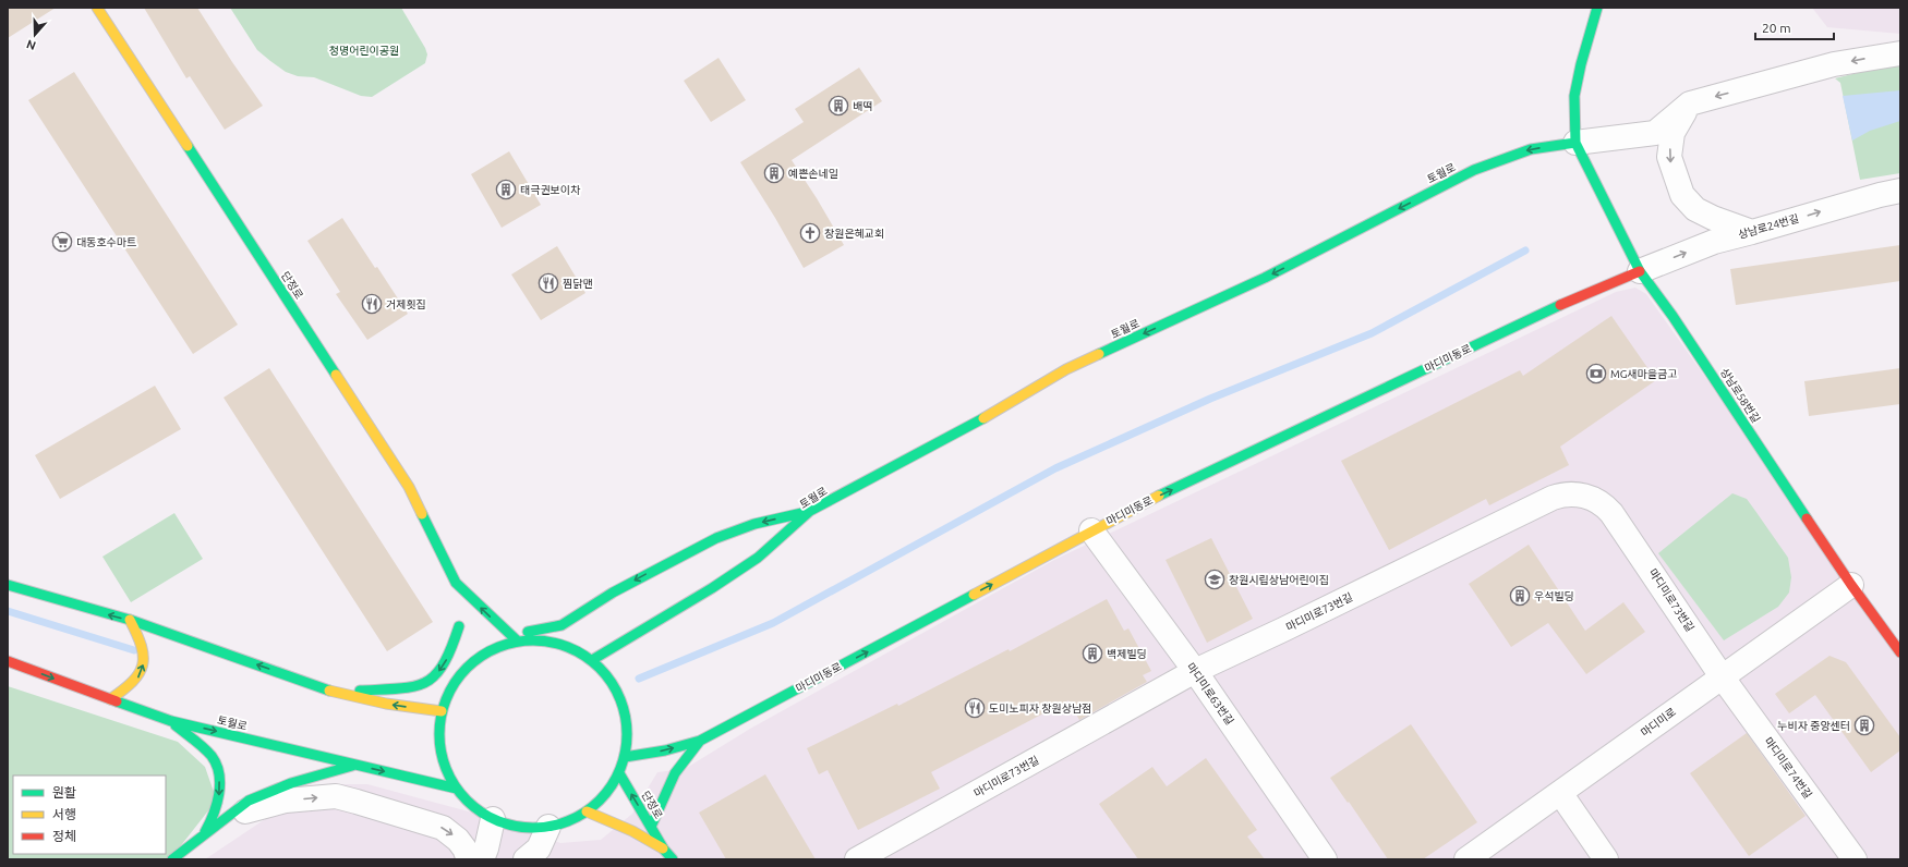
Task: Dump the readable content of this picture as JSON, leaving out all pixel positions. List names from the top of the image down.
{
  "streets": {
    "street": [
      "토월로",
      "상남로24번길",
      "단정로",
      "마디미동로",
      "상남로58번길",
      "마디미로73번길",
      "마디미로63번길",
      "마디미로",
      "마디미로74번길"
    ]
  },
  "crossings": [
    ["토월로", "상남로58번길"],
    ["상남로24번길", "마디미동로"],
    ["상남로24번길", "상남로58번길"],
    ["마디미동로", "상남로58번길"],
    ["마디미동로", "마디미로63번길"],
    ["상남로58번길", "마디미로"],
    ["마디미로73번길", "마디미로63번길"],
    ["마디미로73번길", "마디미로"],
    ["마디미로73번길", "마디미로74번길"],
    ["마디미로", "마디미로74번길"]
  ],
  "one_way": ["마디미동로"],
  "parks": ["청명어린이공원"],
  "places": {
    "building": [
      "배떡",
      "예쁜손네일",
      "태극권보이차",
      "우석빌딩",
      "백제빌딩",
      "누비자 중앙센터"
    ],
    "church": ["창원은혜교회"],
    "supermarket": ["대동호수마트"],
    "restaurant": ["찜닭맨", "거제횟집", "도미노피자 창원상남점"],
    "bank": ["MG새마을금고"],
    "school or university": ["창원시립상남어린이집"]
  },
  "legend": ["원활", "서행", "정체"],
  "scale_bar": "20 m",
  "north": "bottom"
}
